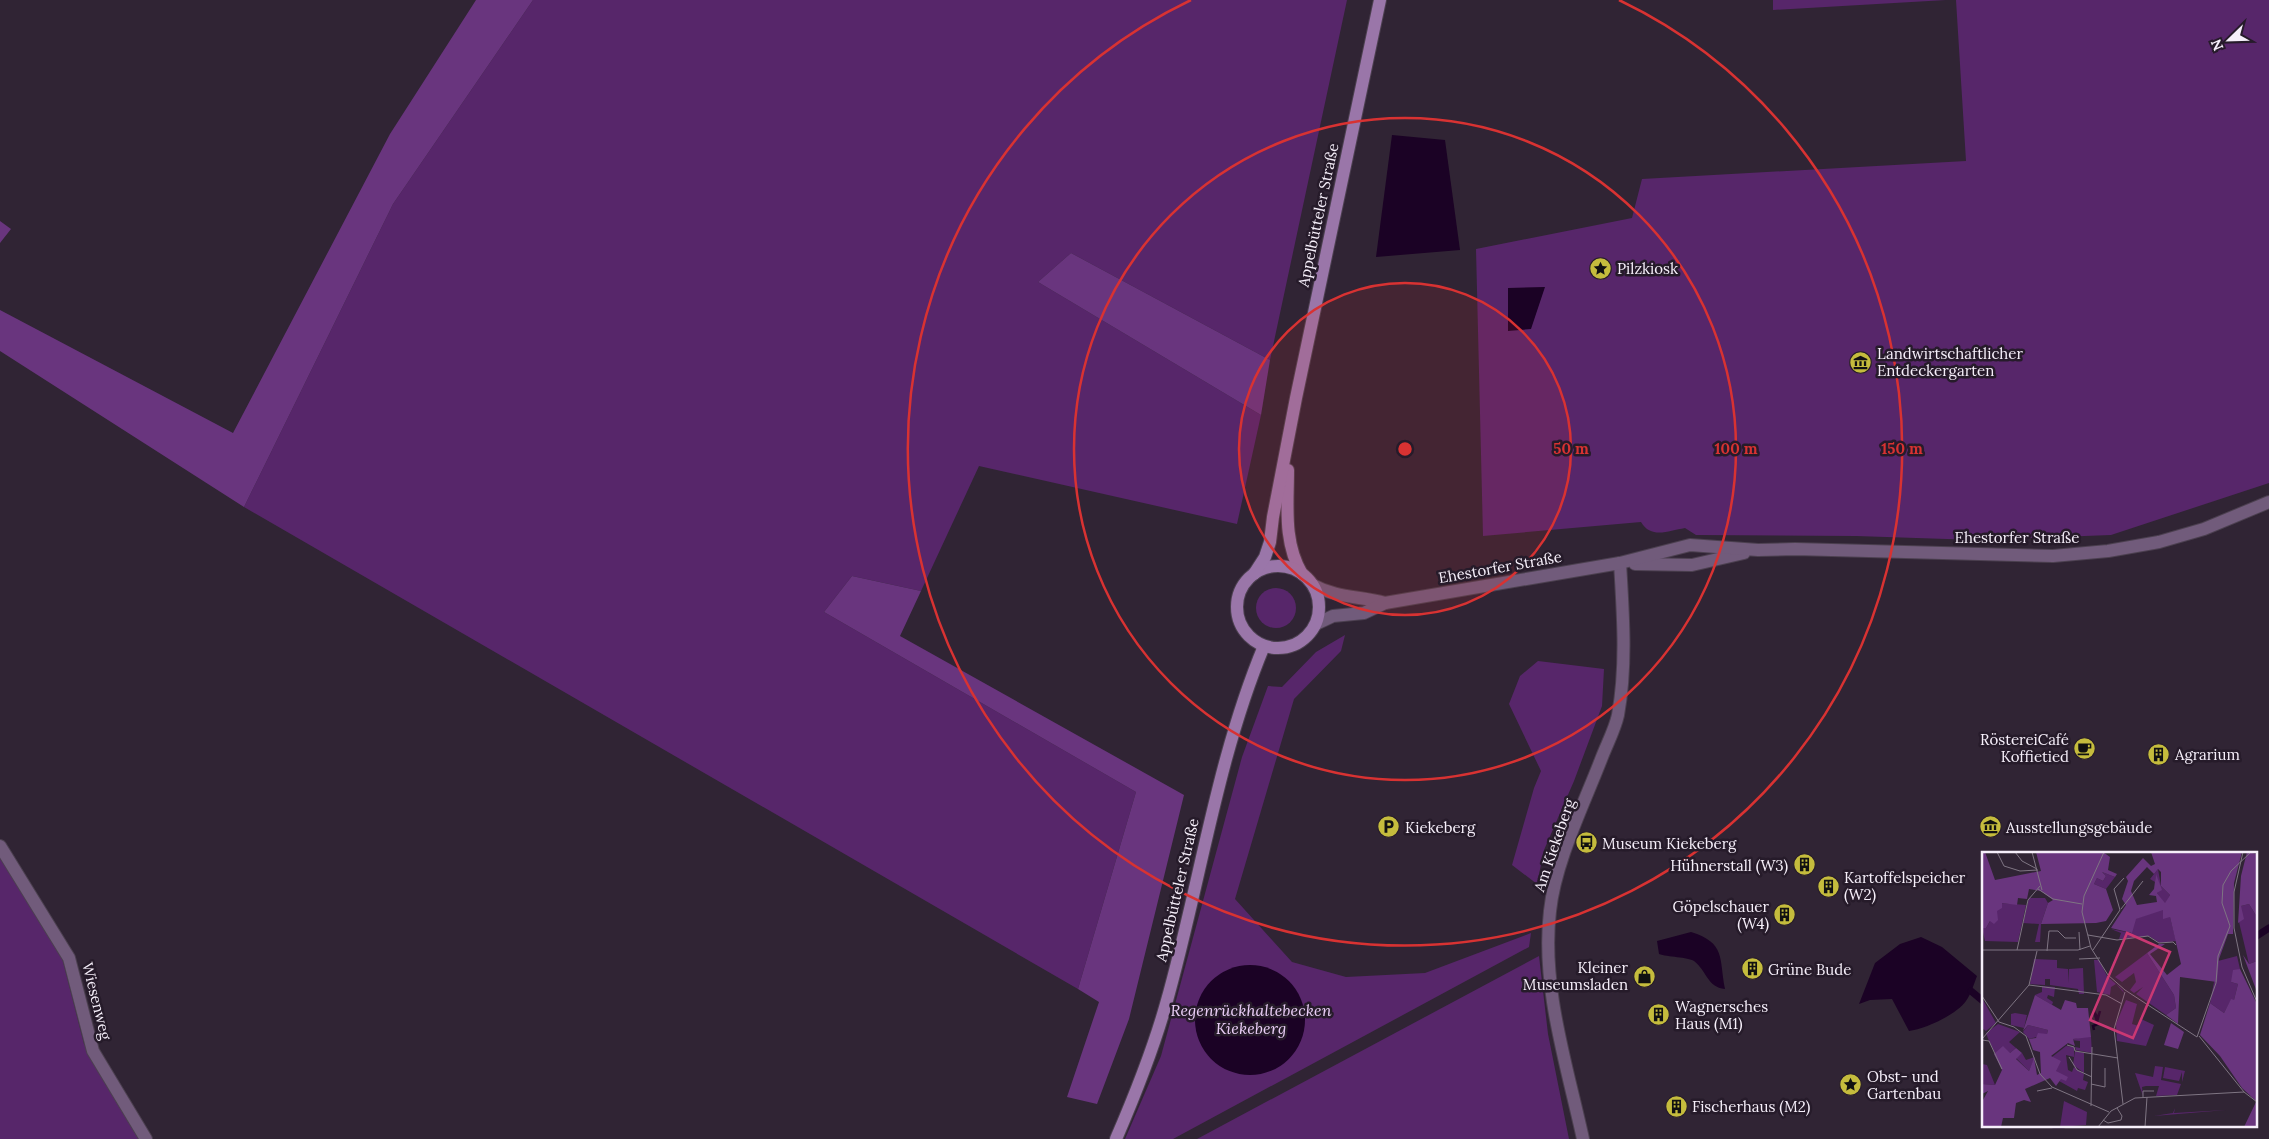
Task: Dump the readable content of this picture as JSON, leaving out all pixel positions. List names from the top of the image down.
{
  "streets": {
    "main road": ["Appelbütteler Straße"],
    "street": ["Ehestorfer Straße", "Am Kiekeberg", "Wiesenweg"]
  },
  "crossings": [
    ["Appelbütteler Straße", "Ehestorfer Straße"],
    ["Ehestorfer Straße", "Am Kiekeberg"]
  ],
  "water": ["Regenrückhaltebecken Kiekeberg"],
  "places": {
    "place": ["Pilzkiosk", "Obst- und Gartenbau"],
    "museum": ["Landwirtschaftlicher Entdeckergarten", "Ausstellungsgebäude"],
    "cafe": ["RöstereiCafé Koffietied"],
    "building": [
      "Agrarium",
      "Hühnerstall (W3)",
      "Kartoffelspeicher (W2)",
      "Göpelschauer (W4)",
      "Grüne Bude",
      "Wagnersches Haus (M1)",
      "Fischerhaus (M2)"
    ],
    "parking": ["Kiekeberg"],
    "bus stop": ["Museum Kiekeberg"],
    "shop": ["Kleiner Museumsladen"]
  },
  "north": "bottom left",
  "rings": ["50 m", "100 m", "150 m"]
}
